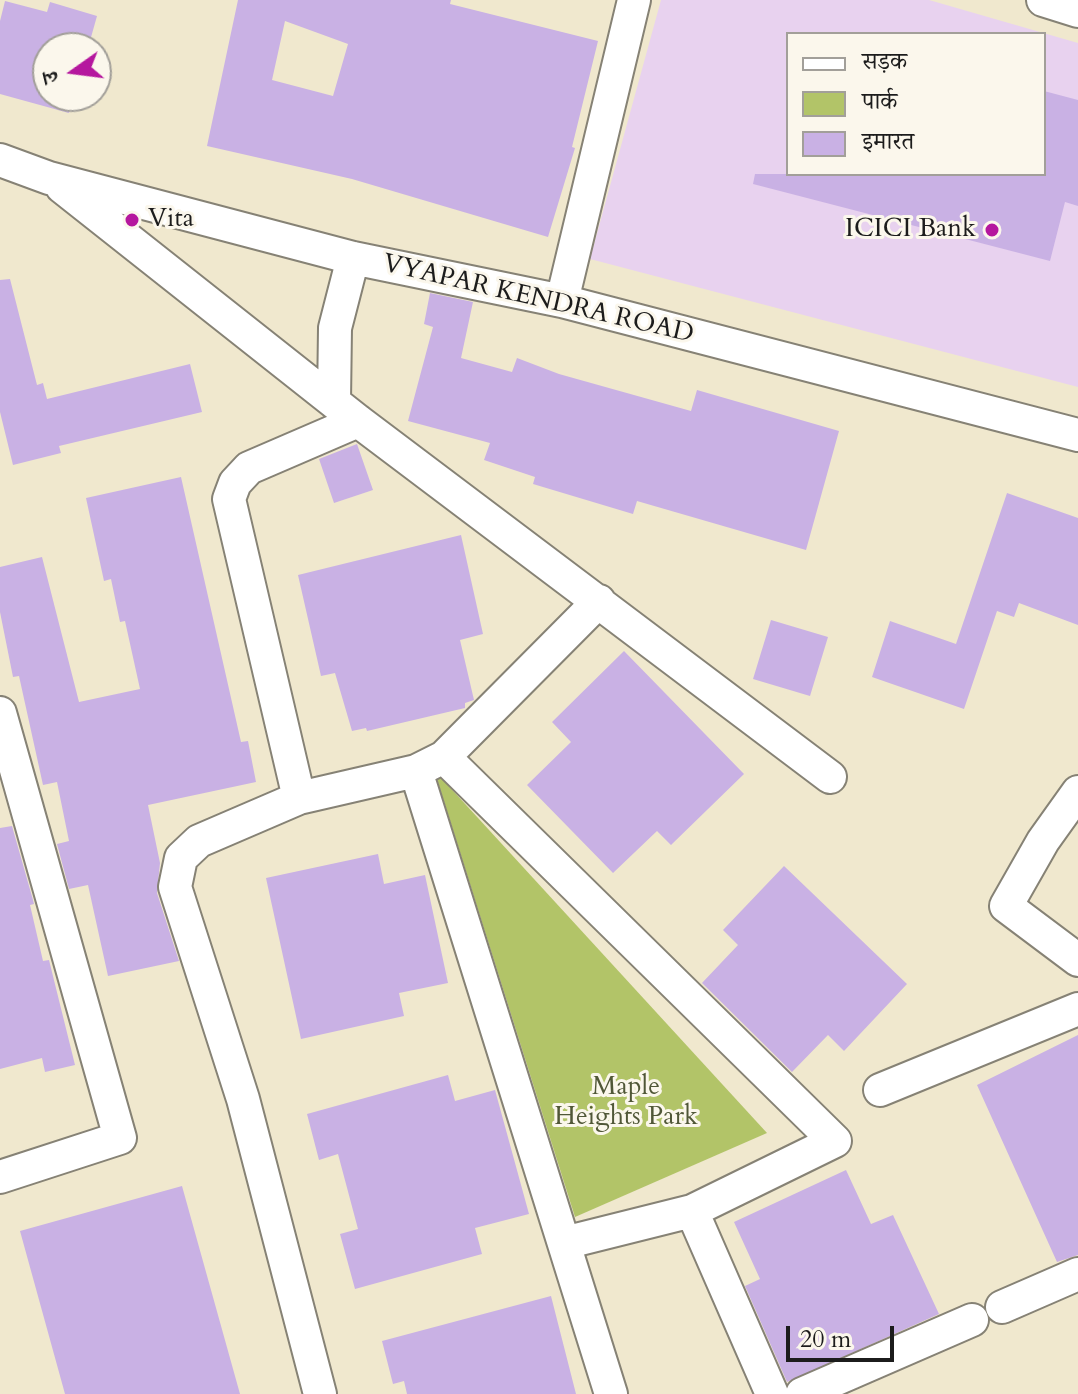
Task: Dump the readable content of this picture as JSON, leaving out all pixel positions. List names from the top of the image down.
{
  "streets": {
    "street": ["VYAPAR KENDRA ROAD"]
  },
  "parks": ["Maple Heights Park"],
  "places": ["Vita", "ICICI Bank"],
  "legend": ["सड़क", "पार्क", "इमारत"],
  "scale_bar": "20 m",
  "north": "left"
}
